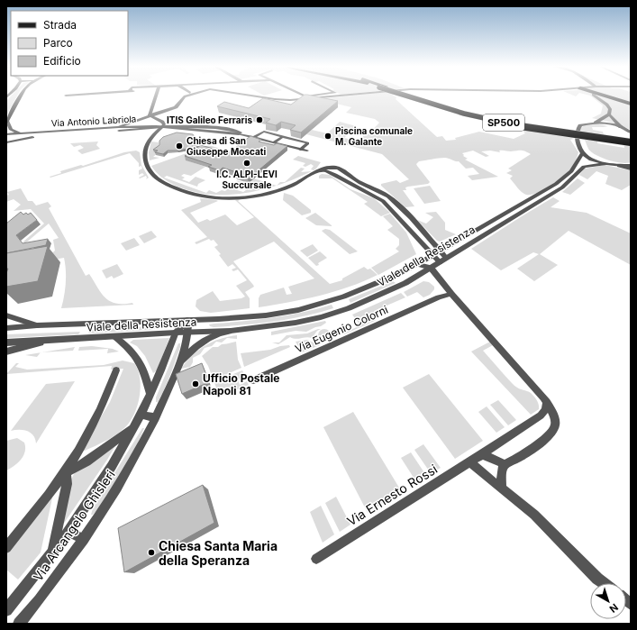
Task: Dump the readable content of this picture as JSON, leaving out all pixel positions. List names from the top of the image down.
{
  "streets": {
    "highway": ["SP500"],
    "street": [
      "Via Antonio Labriola",
      "Viale della Resistenza",
      "Via Eugenio Colorni",
      "Via Ernesto Rossi",
      "Via Arcangelo Ghisleri"
    ]
  },
  "crossings": [
    ["Viale della Resistenza", "Via Arcangelo Ghisleri"]
  ],
  "places": [
    "ITIS Galileo Ferraris",
    "Piscina comunale M. Galante",
    "Chiesa di San Giuseppe Moscati",
    "I.C. ALPI-LEVI Succursale",
    "Ufficio Postale Napoli 81",
    "Chiesa Santa Maria della Speranza"
  ],
  "legend": ["Strada", "Parco", "Edificio"],
  "north": "bottom right"
}
